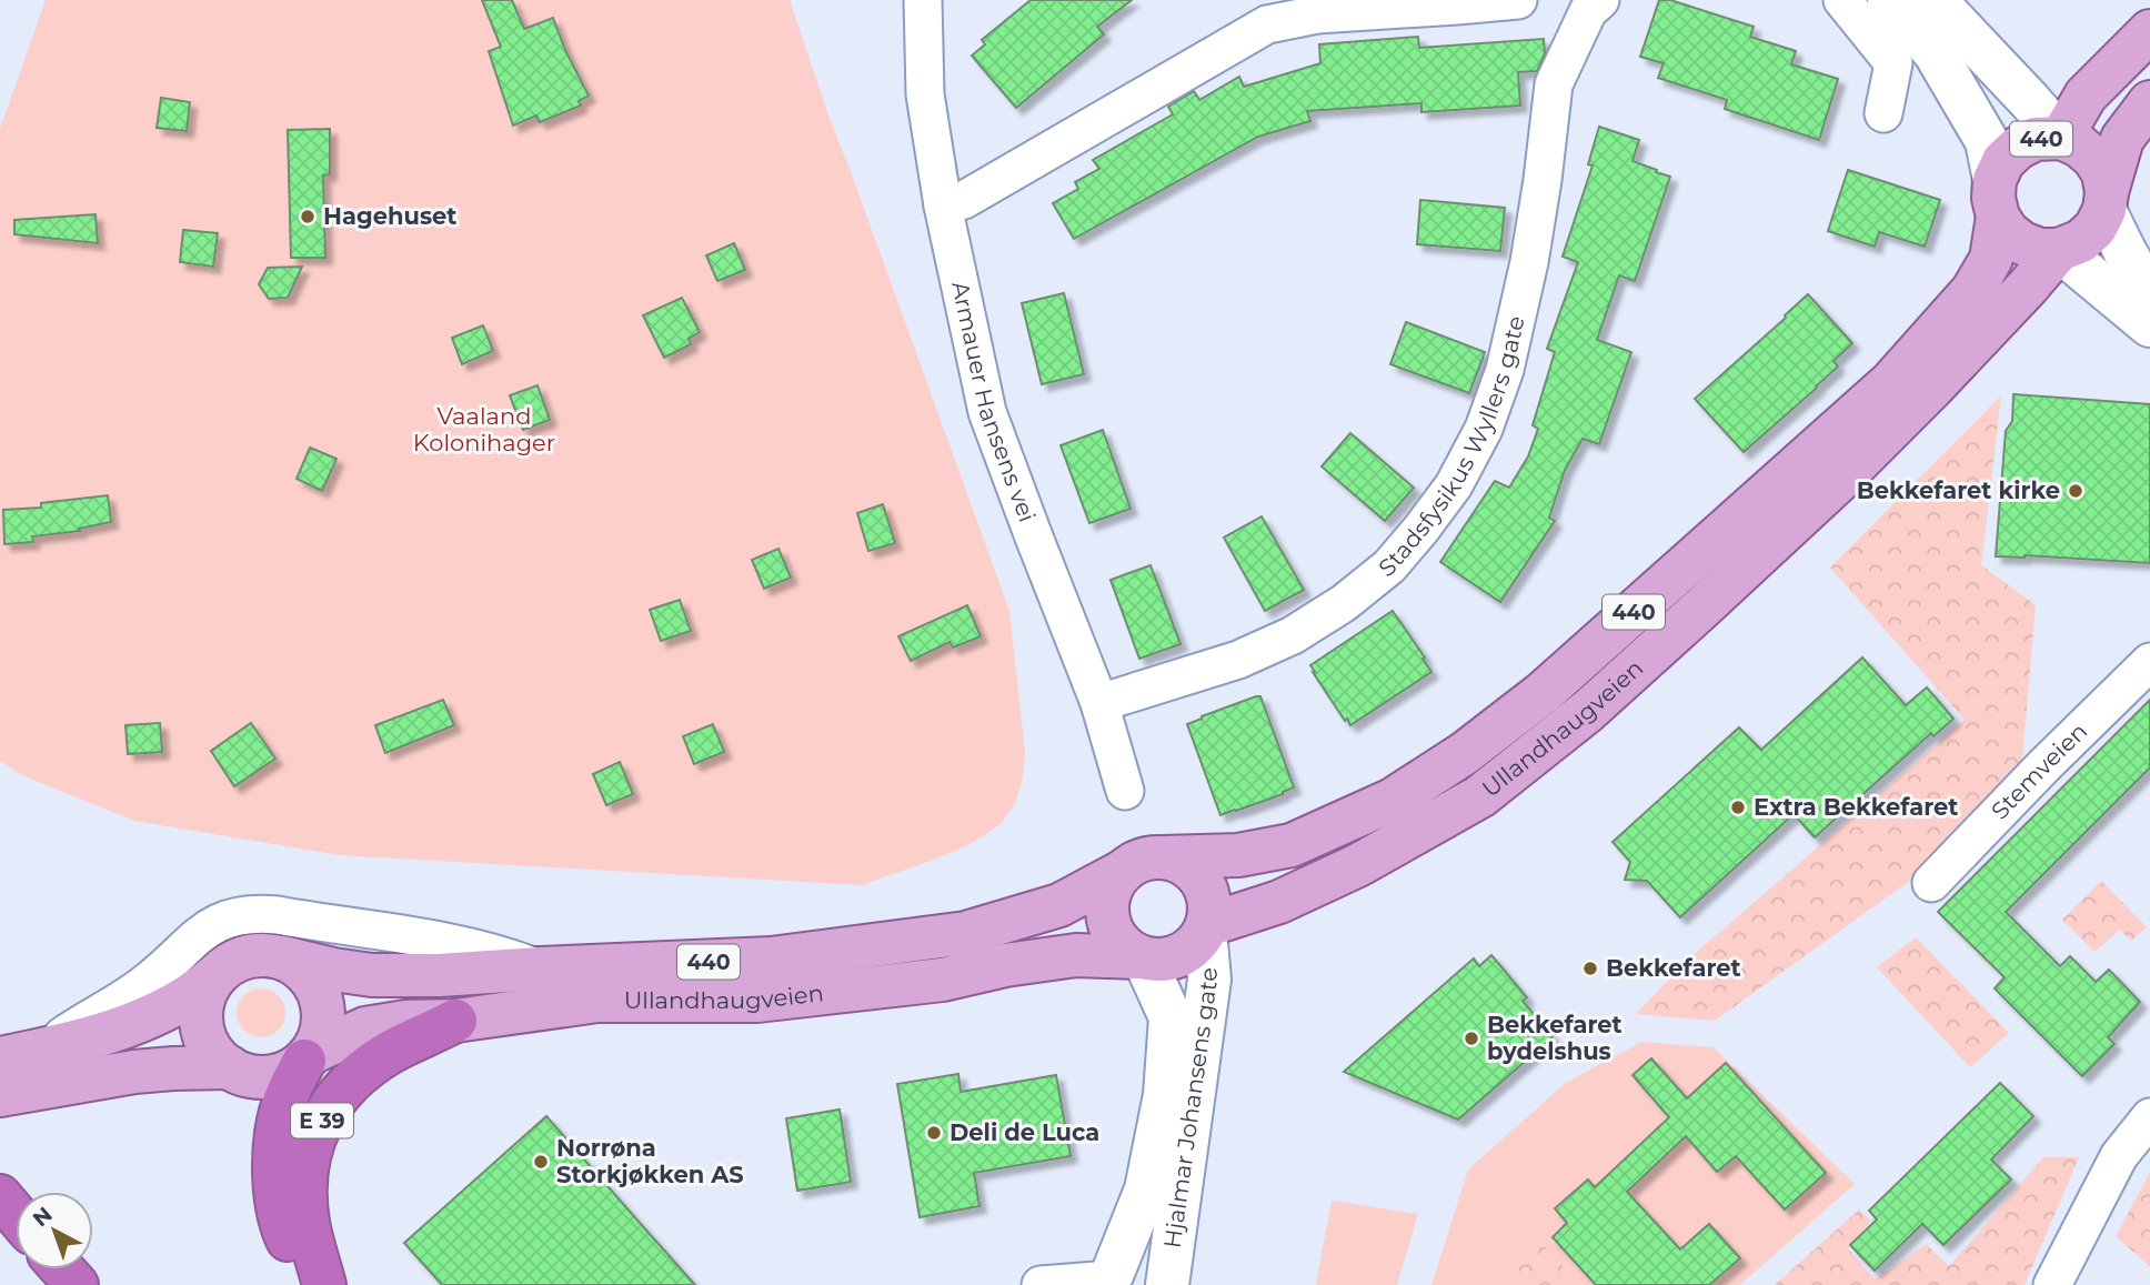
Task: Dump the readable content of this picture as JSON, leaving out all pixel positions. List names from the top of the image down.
{
  "streets": {
    "highway": ["E 39"],
    "main road": ["440", "Ullandhaugveien"],
    "street": [
      "Armauer Hansens vei",
      "Stadsfysikus Wyllers gate",
      "Stemveien",
      "Hjalmar Johansens gate"
    ]
  },
  "crossings": [
    ["440", "Ullandhaugveien"],
    ["440", "Hjalmar Johansens gate"],
    ["440", "E 39"],
    ["Armauer Hansens vei", "Stadsfysikus Wyllers gate"],
    ["Ullandhaugveien", "Hjalmar Johansens gate"],
    ["Ullandhaugveien", "E 39"]
  ],
  "parks": ["Vaaland Kolonihager"],
  "places": [
    "Hagehuset",
    "Bekkefaret kirke",
    "Extra Bekkefaret",
    "Bekkefaret",
    "Bekkefaret bydelshus",
    "Deli de Luca",
    "Norrøna Storkjøkken AS"
  ],
  "north": "top left"
}
